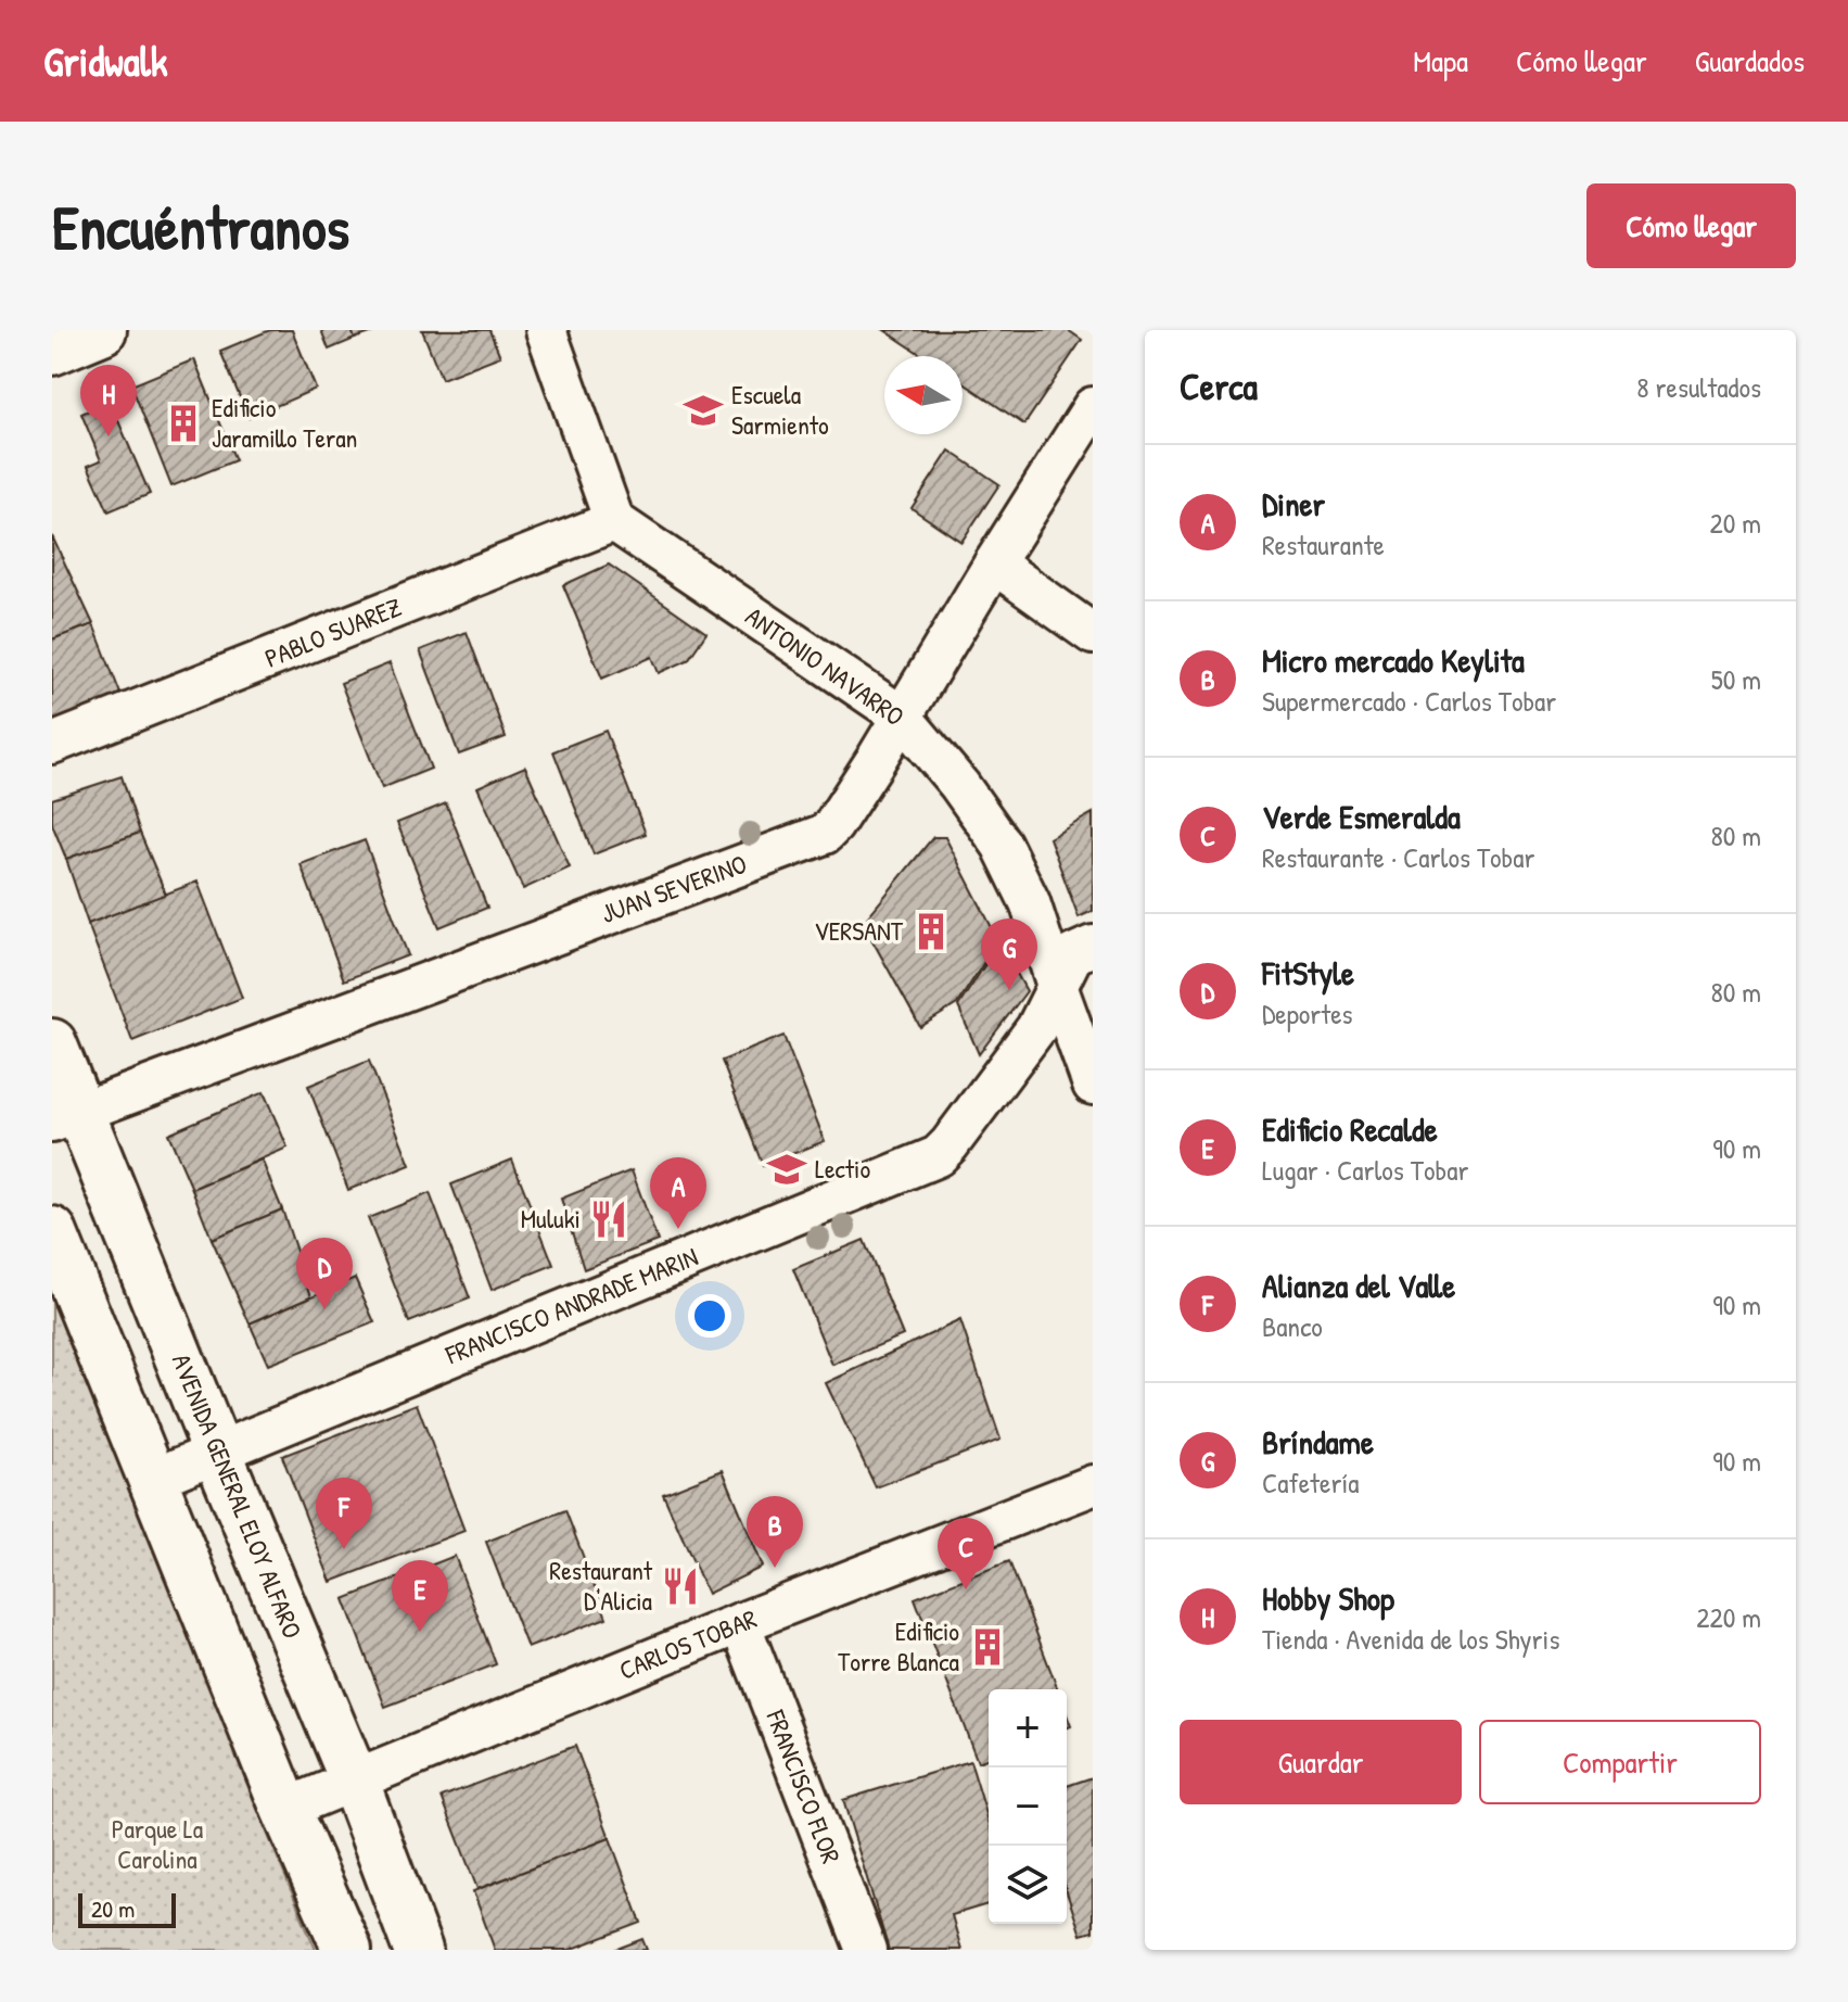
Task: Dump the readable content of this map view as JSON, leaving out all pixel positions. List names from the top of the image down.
{
  "streets": {
    "main road": ["AVENIDA GENERAL ELOY ALFARO"],
    "street": [
      "PABLO SUAREZ",
      "ANTONIO NAVARRO",
      "JUAN SEVERINO",
      "FRANCISCO ANDRADE MARIN",
      "CARLOS TOBAR",
      "FRANCISCO FLOR"
    ]
  },
  "crossings": [
    ["PABLO SUAREZ", "ANTONIO NAVARRO"],
    ["ANTONIO NAVARRO", "JUAN SEVERINO"],
    ["ANTONIO NAVARRO", "FRANCISCO ANDRADE MARIN"],
    ["JUAN SEVERINO", "AVENIDA GENERAL ELOY ALFARO"],
    ["FRANCISCO ANDRADE MARIN", "AVENIDA GENERAL ELOY ALFARO"],
    ["AVENIDA GENERAL ELOY ALFARO", "CARLOS TOBAR"],
    ["CARLOS TOBAR", "FRANCISCO FLOR"]
  ],
  "parks": ["Parque La Carolina"],
  "places": {
    "school or university": ["Escuela Sarmiento", "Lectio"],
    "building": ["Edificio Jaramillo Teran", "VERSANT", "Edificio Torre Blanca"],
    "restaurant": ["Muluki", "Restaurant D'Alicia"]
  },
  "scale_bar": "20 m",
  "north": "left",
  "page": {
    "header": "Gridwalk",
    "nav": ["Mapa", "Cómo llegar", "Guardados"],
    "buttons": [
      "Cómo llegar",
      ["Guardar", "Compartir"]
    ],
    "title": "Encuéntranos",
    "heading": ["Cerca", "8 resultados"],
    "pins": [
      "H",
      "G",
      "A",
      "D",
      "F",
      "B",
      "C",
      "E"
    ],
    "list": [
      {
        "mark": "A",
        "name": "Diner",
        "note": "Restaurante",
        "value": "20 m"
      },
      {
        "mark": "B",
        "name": "Micro mercado Keylita",
        "note": "Supermercado · Carlos Tobar",
        "value": "50 m"
      },
      {
        "mark": "C",
        "name": "Verde Esmeralda",
        "note": "Restaurante · Carlos Tobar",
        "value": "80 m"
      },
      {
        "mark": "D",
        "name": "FitStyle",
        "note": "Deportes",
        "value": "80 m"
      },
      {
        "mark": "E",
        "name": "Edificio Recalde",
        "note": "Lugar · Carlos Tobar",
        "value": "90 m"
      },
      {
        "mark": "F",
        "name": "Alianza del Valle",
        "note": "Banco",
        "value": "90 m"
      },
      {
        "mark": "G",
        "name": "Bríndame",
        "note": "Cafetería",
        "value": "90 m"
      },
      {
        "mark": "H",
        "name": "Hobby Shop",
        "note": "Tienda · Avenida de los Shyris",
        "value": "220 m"
      }
    ],
    "map_buttons": ["+", "−"],
    "scale": "20 m"
  }
}
